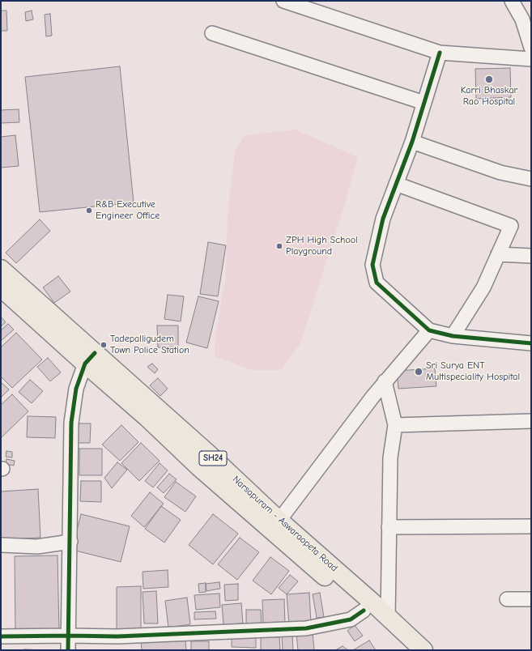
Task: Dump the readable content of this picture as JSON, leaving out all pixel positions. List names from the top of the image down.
{
  "streets": {
    "main road": ["SH24", "Narsapuram - Aswaraopeta Road"]
  },
  "places": [
    "Karri Bhaskar Rao Hospital",
    "R&B Executive Engineer Office",
    "ZPH High School Playground",
    "Tadepalligudem Town Police Station",
    "Sri Surya ENT Multispeciality Hospital"
  ]
}
